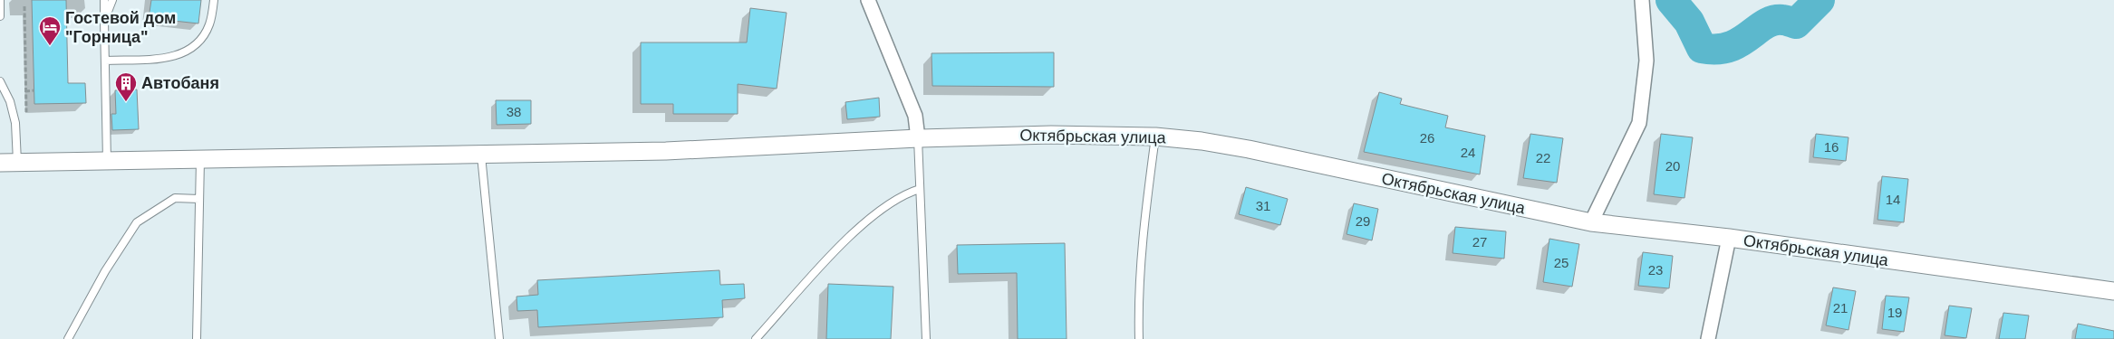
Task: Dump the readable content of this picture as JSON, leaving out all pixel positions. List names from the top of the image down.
{
  "streets": {
    "street": ["Октябрьская улица"]
  },
  "places": {
    "hotel": ["Гостевой дом \"Горница\""],
    "building": ["Автобаня"]
  },
  "house_numbers": [
    "38",
    "26",
    "16",
    "24",
    "22",
    "20",
    "14",
    "31",
    "29",
    "27",
    "25",
    "23",
    "21",
    "19"
  ]
}
